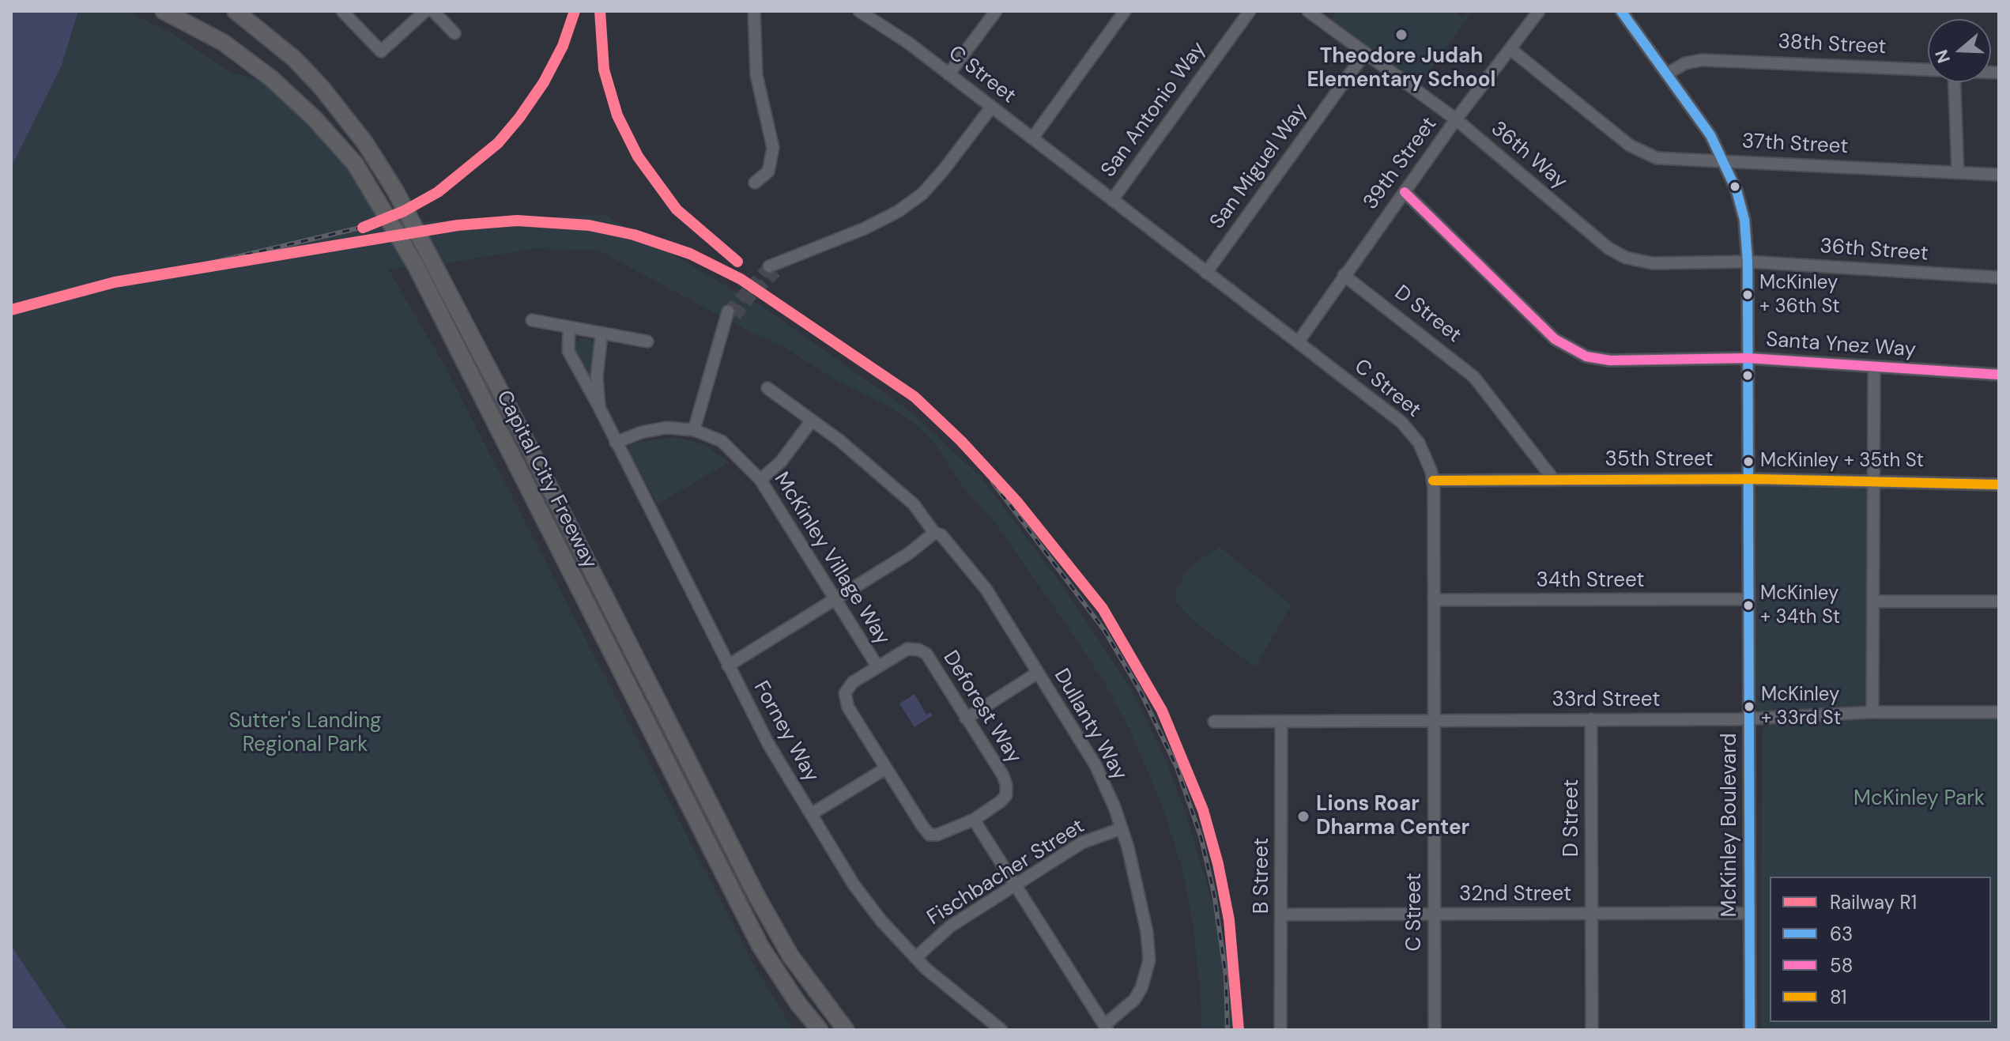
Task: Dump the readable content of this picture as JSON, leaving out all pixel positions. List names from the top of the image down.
{
  "streets": {
    "highway": ["Capital City Freeway"],
    "street": [
      "38th Street",
      "C Street",
      "San Antonio Way",
      "37th Street",
      "36th Way",
      "39th Street",
      "San Miguel Way",
      "36th Street",
      "D Street",
      "Santa Ynez Way",
      "35th Street",
      "McKinley Village Way",
      "34th Street",
      "33rd Street",
      "Deforest Way",
      "Dullanty Way",
      "Forney Way",
      "McKinley Boulevard",
      "Fischbacher Street",
      "B Street",
      "32nd Street"
    ]
  },
  "crossings": [
    ["38th Street", "McKinley Boulevard"],
    ["C Street", "San Antonio Way"],
    ["C Street", "39th Street"],
    ["C Street", "San Miguel Way"],
    ["C Street", "35th Street"],
    ["C Street", "34th Street"],
    ["C Street", "33rd Street"],
    ["C Street", "32nd Street"],
    ["37th Street", "39th Street"],
    ["37th Street", "McKinley Boulevard"],
    ["36th Way", "39th Street"],
    ["36th Way", "San Miguel Way"],
    ["36th Way", "36th Street"],
    ["36th Way", "McKinley Boulevard"],
    ["39th Street", "D Street"],
    ["39th Street", "Santa Ynez Way"],
    ["36th Street", "McKinley Boulevard"],
    ["D Street", "35th Street"],
    ["D Street", "33rd Street"],
    ["D Street", "32nd Street"],
    ["Santa Ynez Way", "McKinley Boulevard"],
    ["35th Street", "McKinley Boulevard"],
    ["McKinley Village Way", "Deforest Way"],
    ["McKinley Village Way", "Forney Way"],
    ["34th Street", "McKinley Boulevard"],
    ["33rd Street", "McKinley Boulevard"],
    ["33rd Street", "B Street"],
    ["Dullanty Way", "Fischbacher Street"],
    ["Forney Way", "Fischbacher Street"],
    ["McKinley Boulevard", "32nd Street"],
    ["B Street", "32nd Street"]
  ],
  "parks": ["Sutter's Landing Regional Park", "McKinley Park"],
  "places": [
    "Theodore Judah Elementary School",
    "McKinley + 36th St",
    "McKinley + 35th St",
    "McKinley + 34th St",
    "McKinley + 33rd St",
    "Lions Roar Dharma Center"
  ],
  "lines": [
    "rail line R1",
    "transit line 63",
    "transit line 58",
    "transit line 81"
  ],
  "legend": [
    "Railway R1",
    "63",
    "58",
    "81"
  ],
  "north": "left"
}
